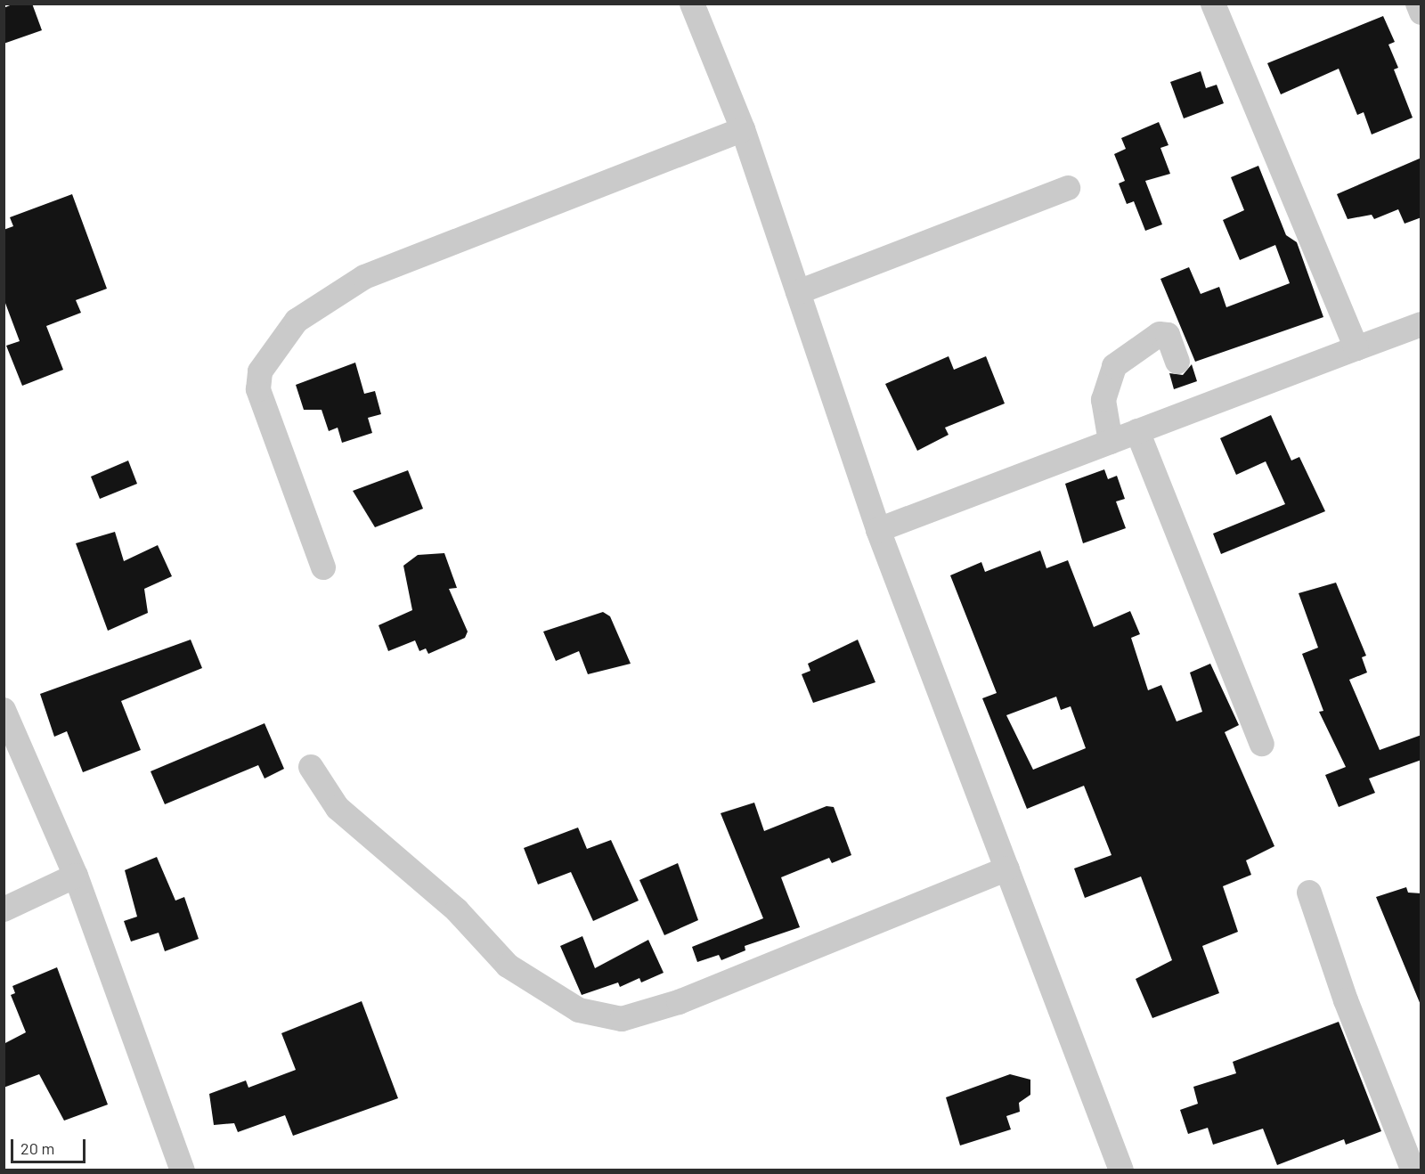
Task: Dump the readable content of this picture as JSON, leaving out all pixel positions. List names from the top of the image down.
{
  "scale_bar": "20 m"
}
